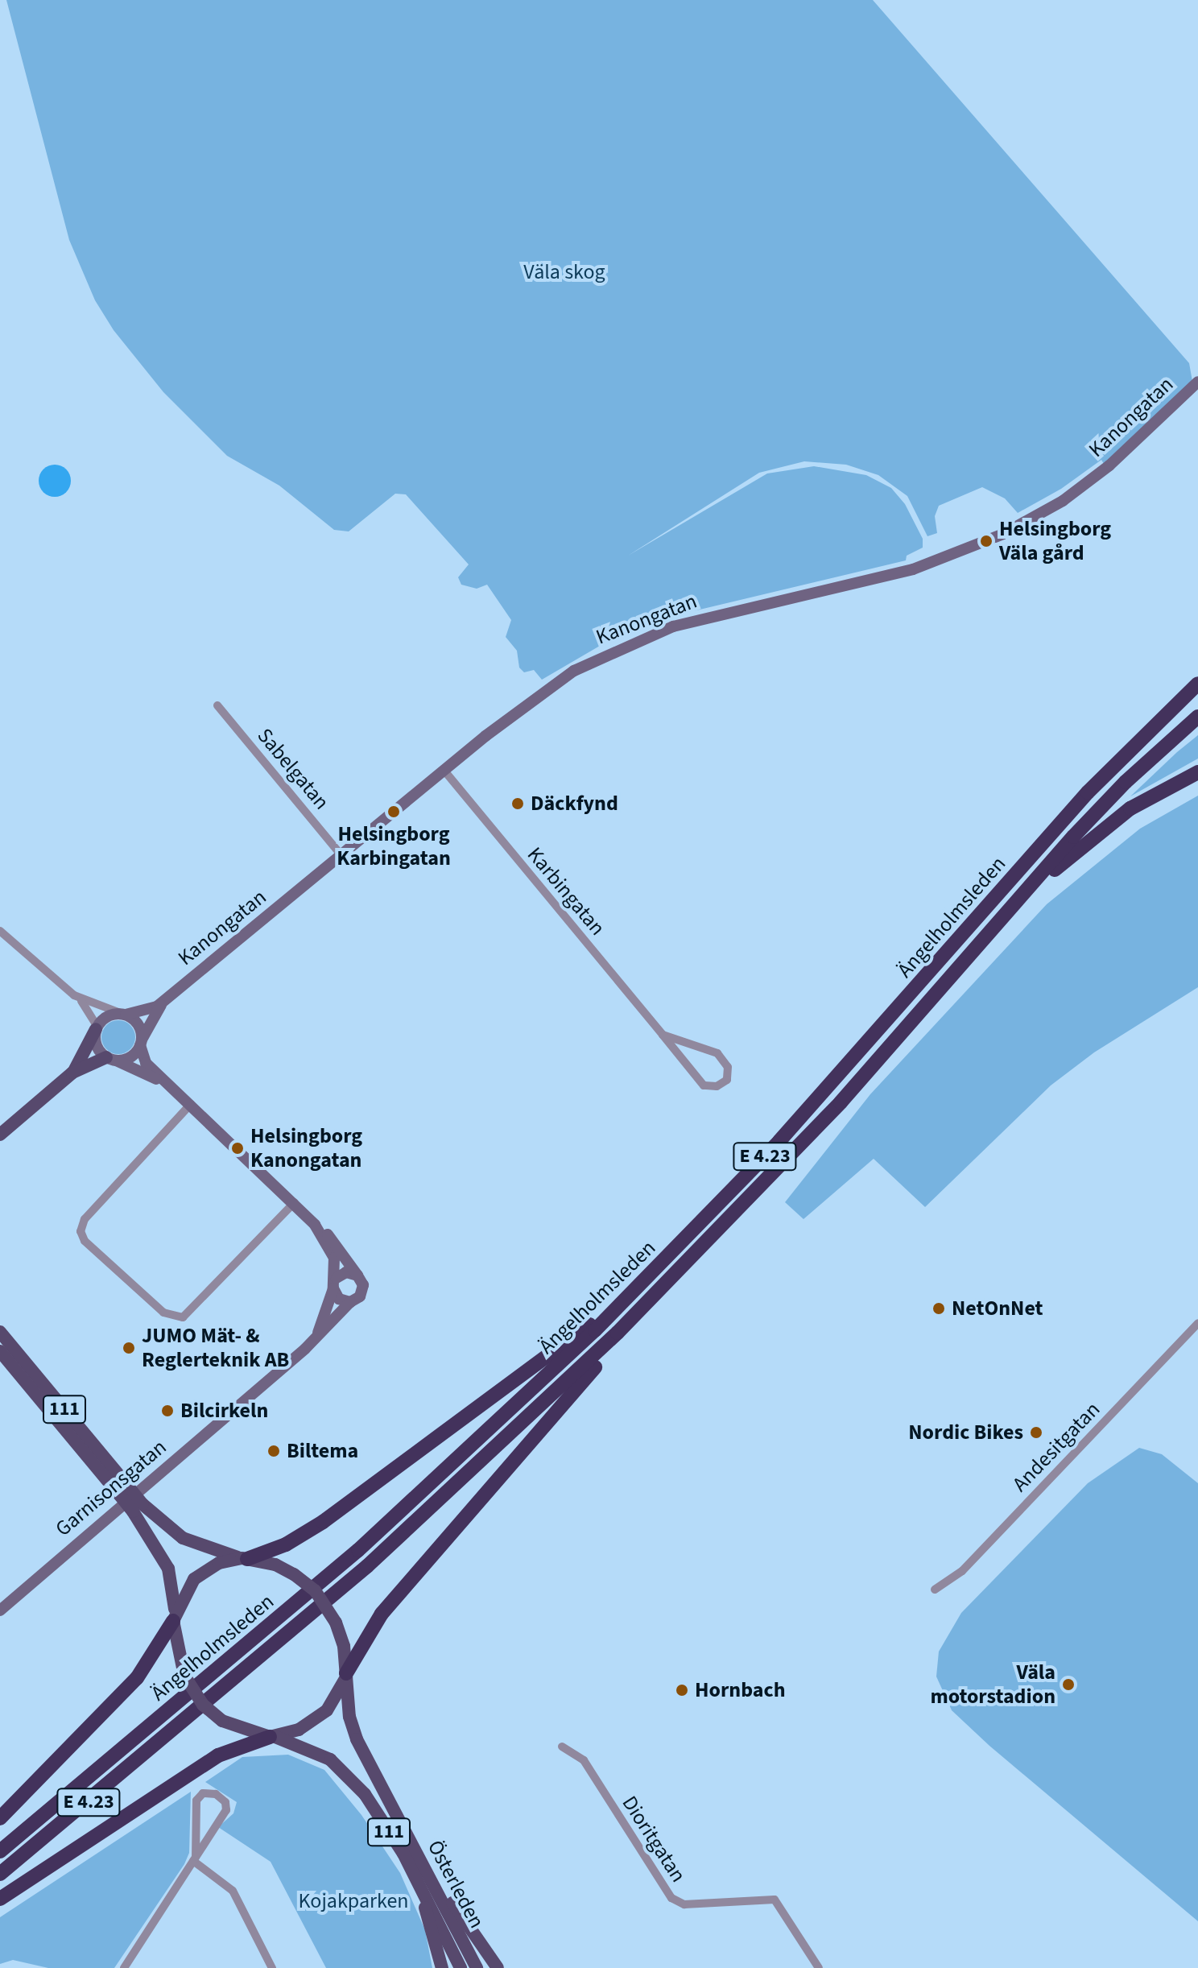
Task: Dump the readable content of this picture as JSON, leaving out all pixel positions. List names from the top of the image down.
{
  "streets": {
    "highway": ["Ängelholmsleden", "E 4.23"],
    "main road": ["111", "Österleden"],
    "street": [
      "Kanongatan",
      "Sabelgatan",
      "Karbingatan",
      "Andesitgatan",
      "Garnisonsgatan",
      "Dioritgatan"
    ]
  },
  "crossings": [
    ["Kanongatan", "Sabelgatan"],
    ["Kanongatan", "Karbingatan"],
    ["Ängelholmsleden", "E 4.23"],
    ["111", "Österleden"]
  ],
  "parks": ["Väla skog", "Kojakparken"],
  "places": [
    "Helsingborg Väla gård",
    "Däckfynd",
    "Helsingborg Karbingatan",
    "Helsingborg Kanongatan",
    "NetOnNet",
    "JUMO Mät- & Reglerteknik AB",
    "Bilcirkeln",
    "Nordic Bikes",
    "Biltema",
    "Väla motorstadion",
    "Hornbach"
  ]
}
